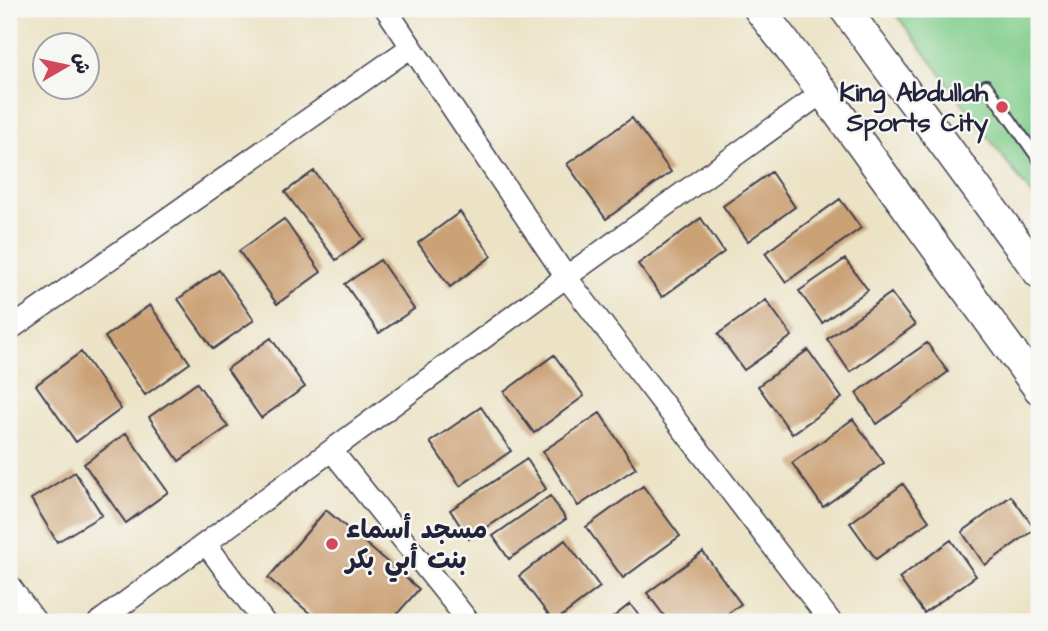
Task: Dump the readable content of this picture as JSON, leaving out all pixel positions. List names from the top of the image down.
{
  "places": ["King Abdullah Sports City", "مسجد أسماء بنت أبي بكر"],
  "north": "right"
}
